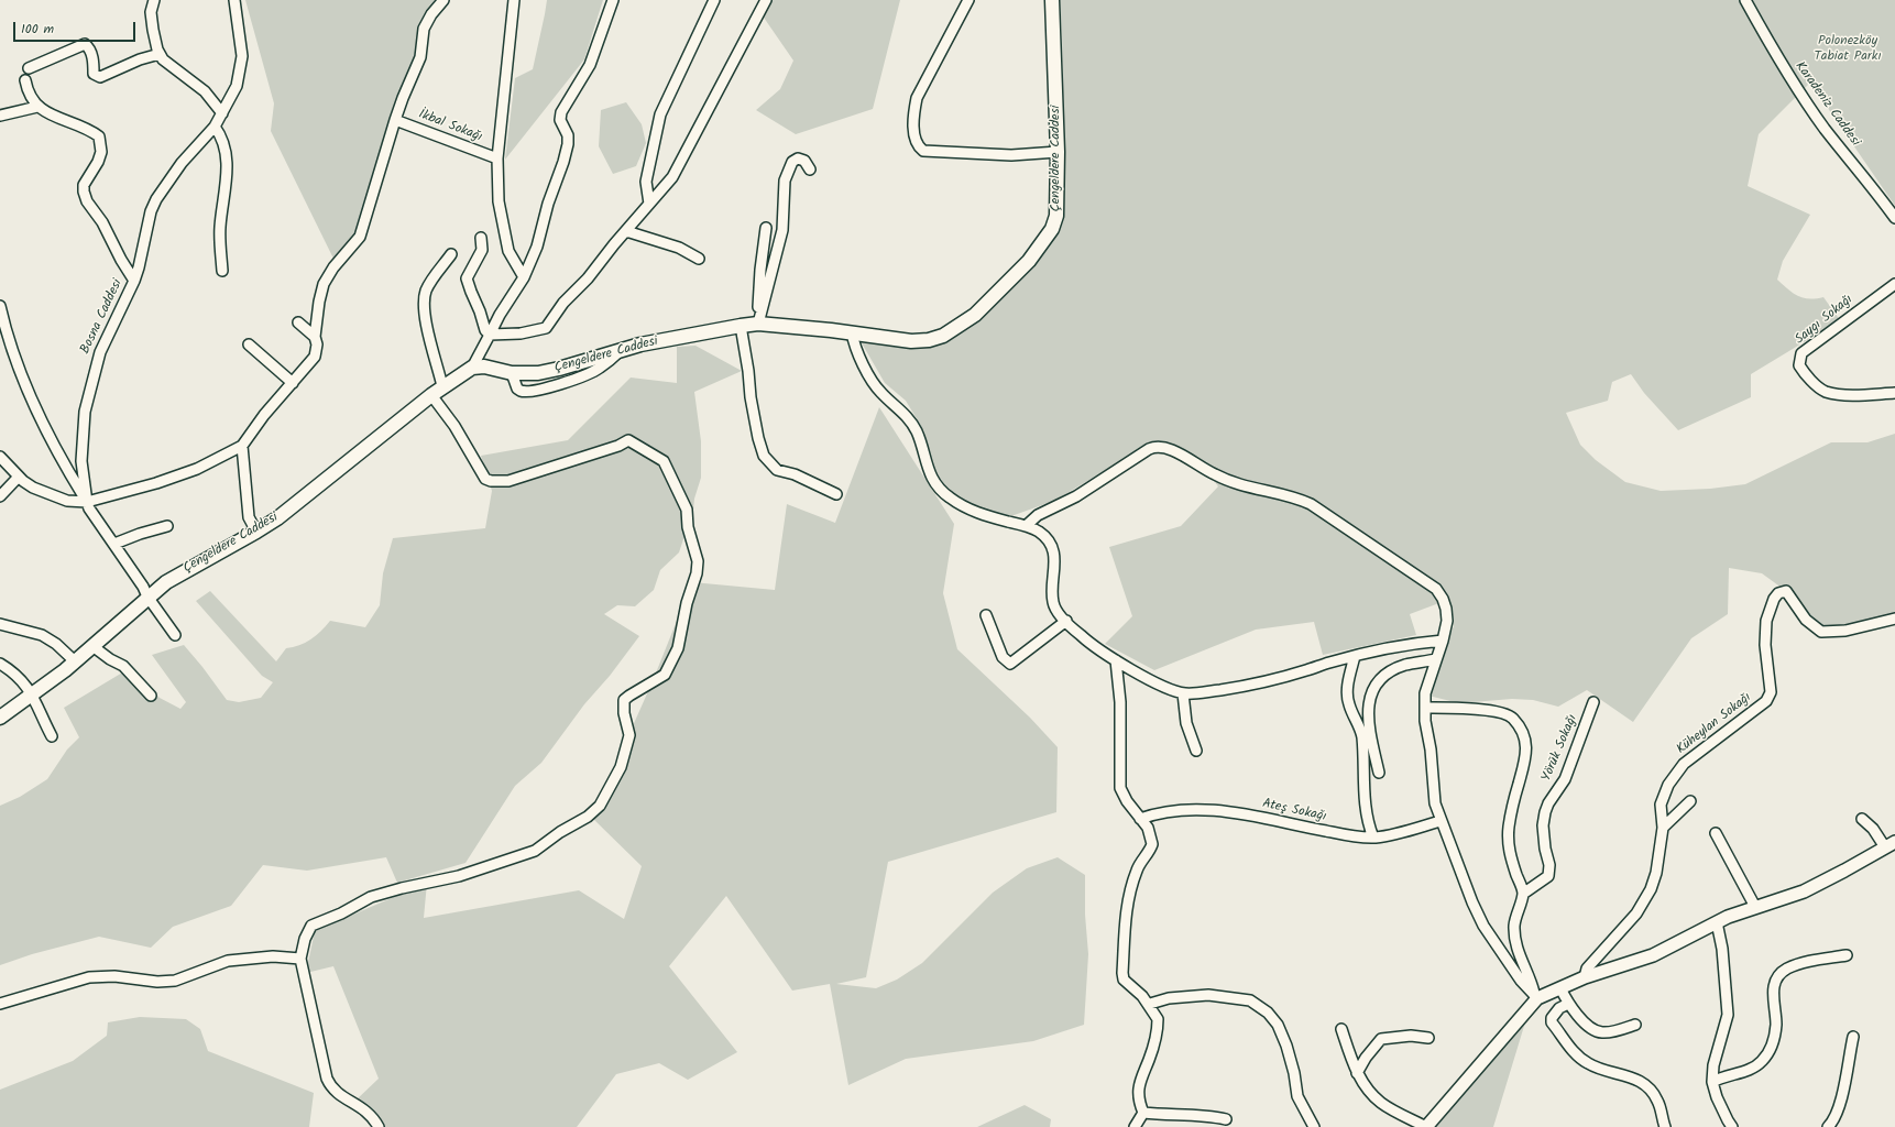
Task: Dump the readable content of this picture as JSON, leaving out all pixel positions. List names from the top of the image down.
{
  "streets": {
    "main road": ["Çengeldere Caddesi"],
    "street": [
      "Karadeniz Caddesi",
      "İkbal Sokağı",
      "Bosna Caddesi",
      "Saygı Sokağı",
      "Küheylan Sokağı",
      "Yörük Sokağı",
      "Ateş Sokağı"
    ]
  },
  "crossings": [
    ["Çengeldere Caddesi", "Bosna Caddesi"]
  ],
  "parks": ["Polonezköy Tabiat Parkı"],
  "scale_bar": "100 m"
}
